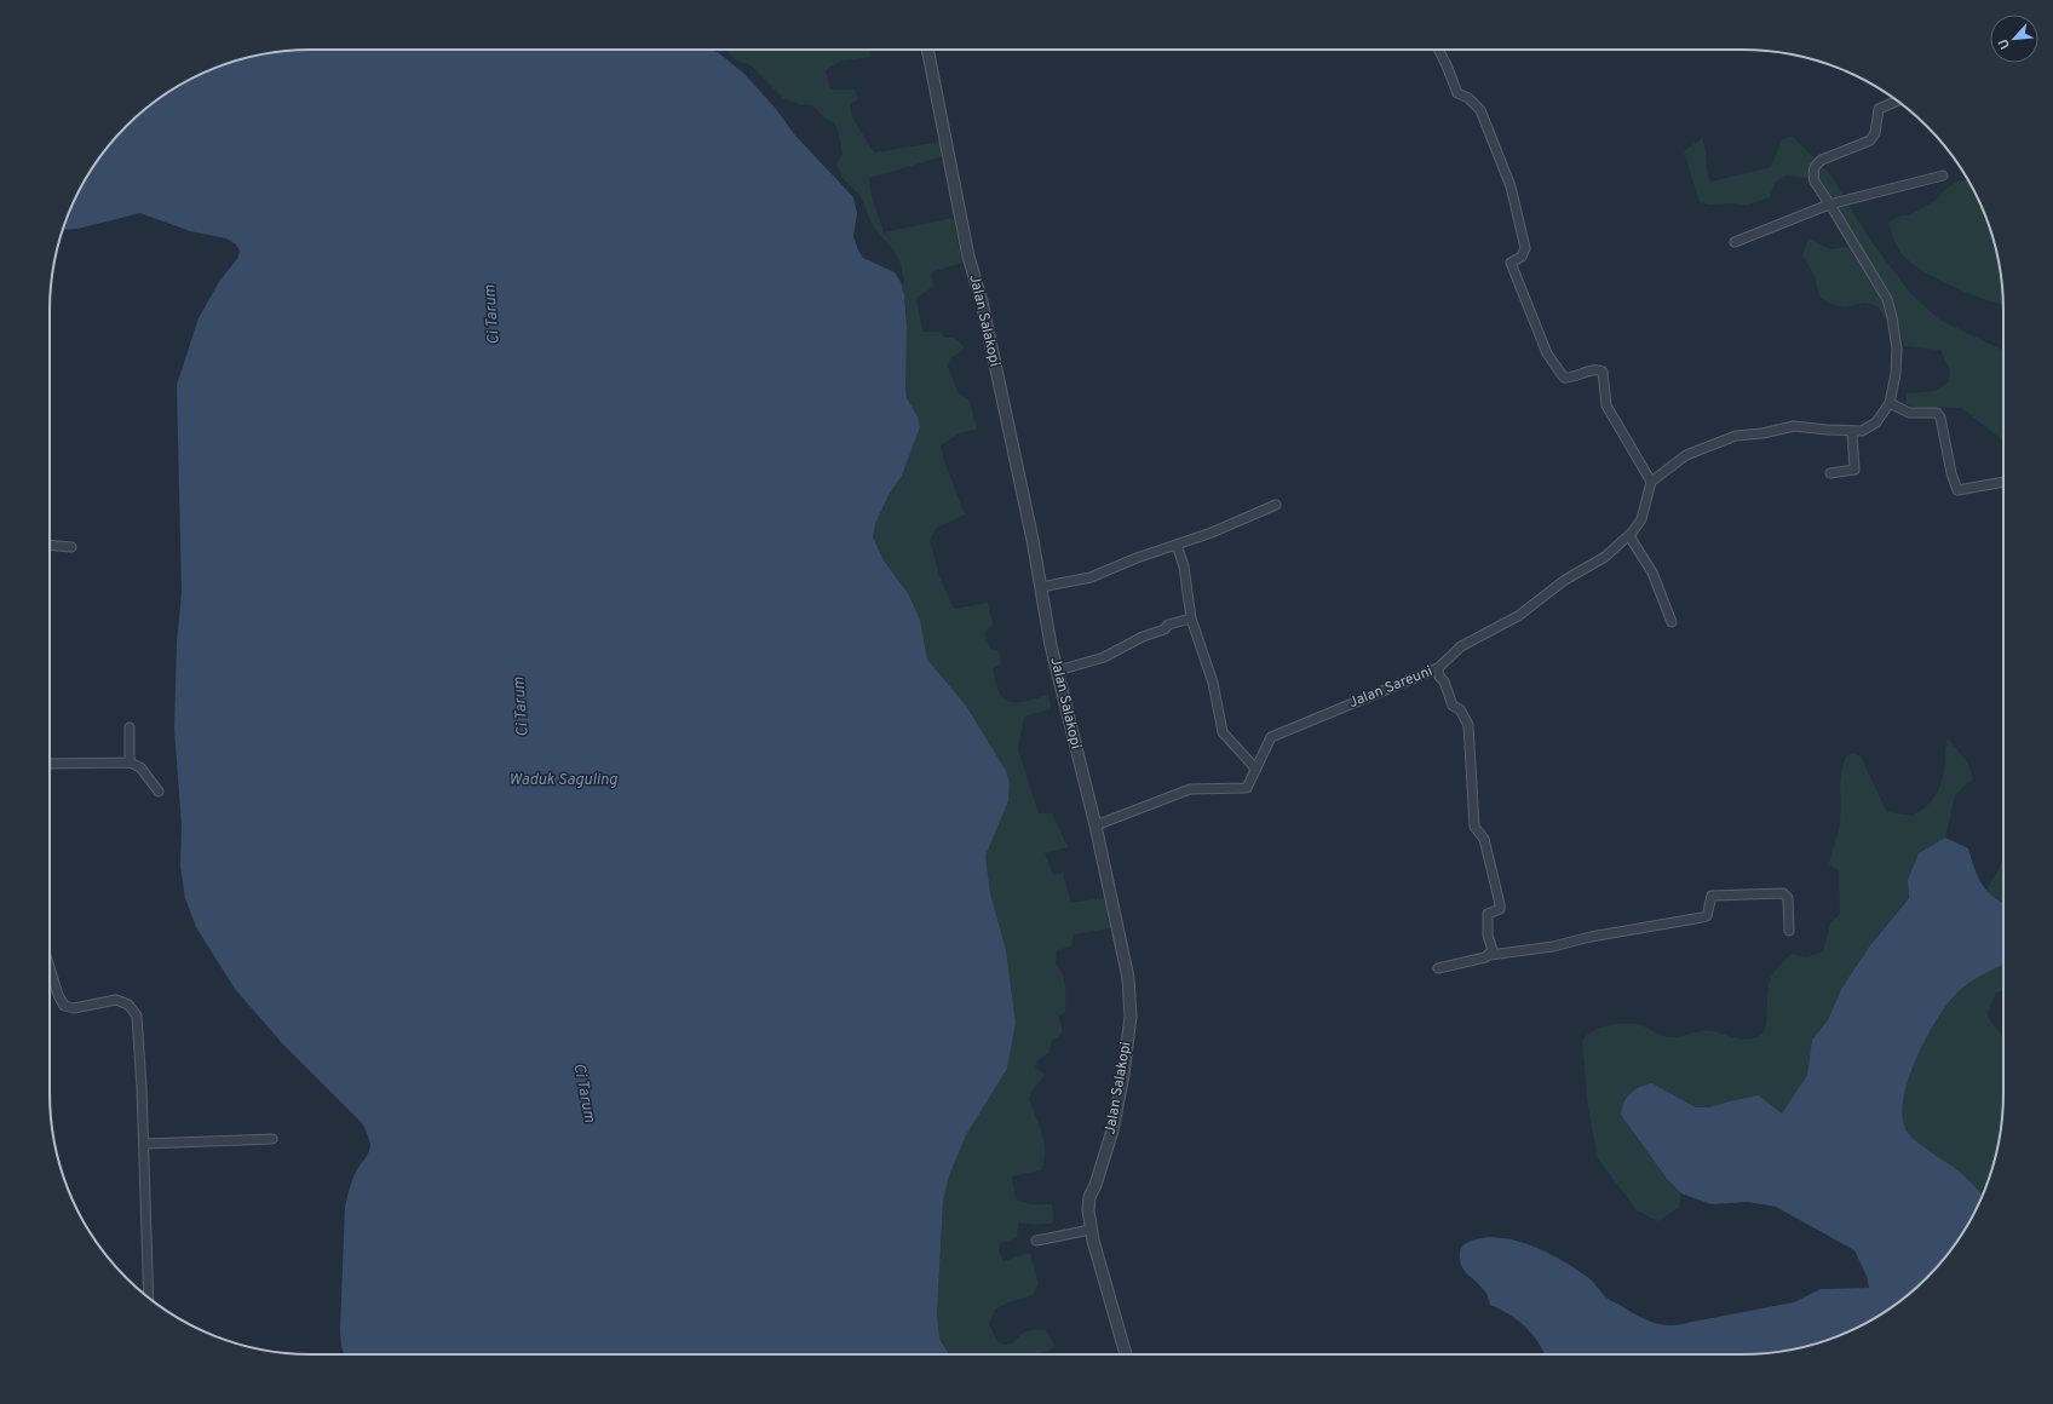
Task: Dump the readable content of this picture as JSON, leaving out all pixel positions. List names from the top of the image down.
{
  "streets": {
    "street": ["Jalan Salakopi", "Jalan Sareuni"]
  },
  "crossings": [
    ["Jalan Salakopi", "Jalan Sareuni"]
  ],
  "water": ["Ci Tarum", "Waduk Saguling"],
  "north": "bottom left"
}
